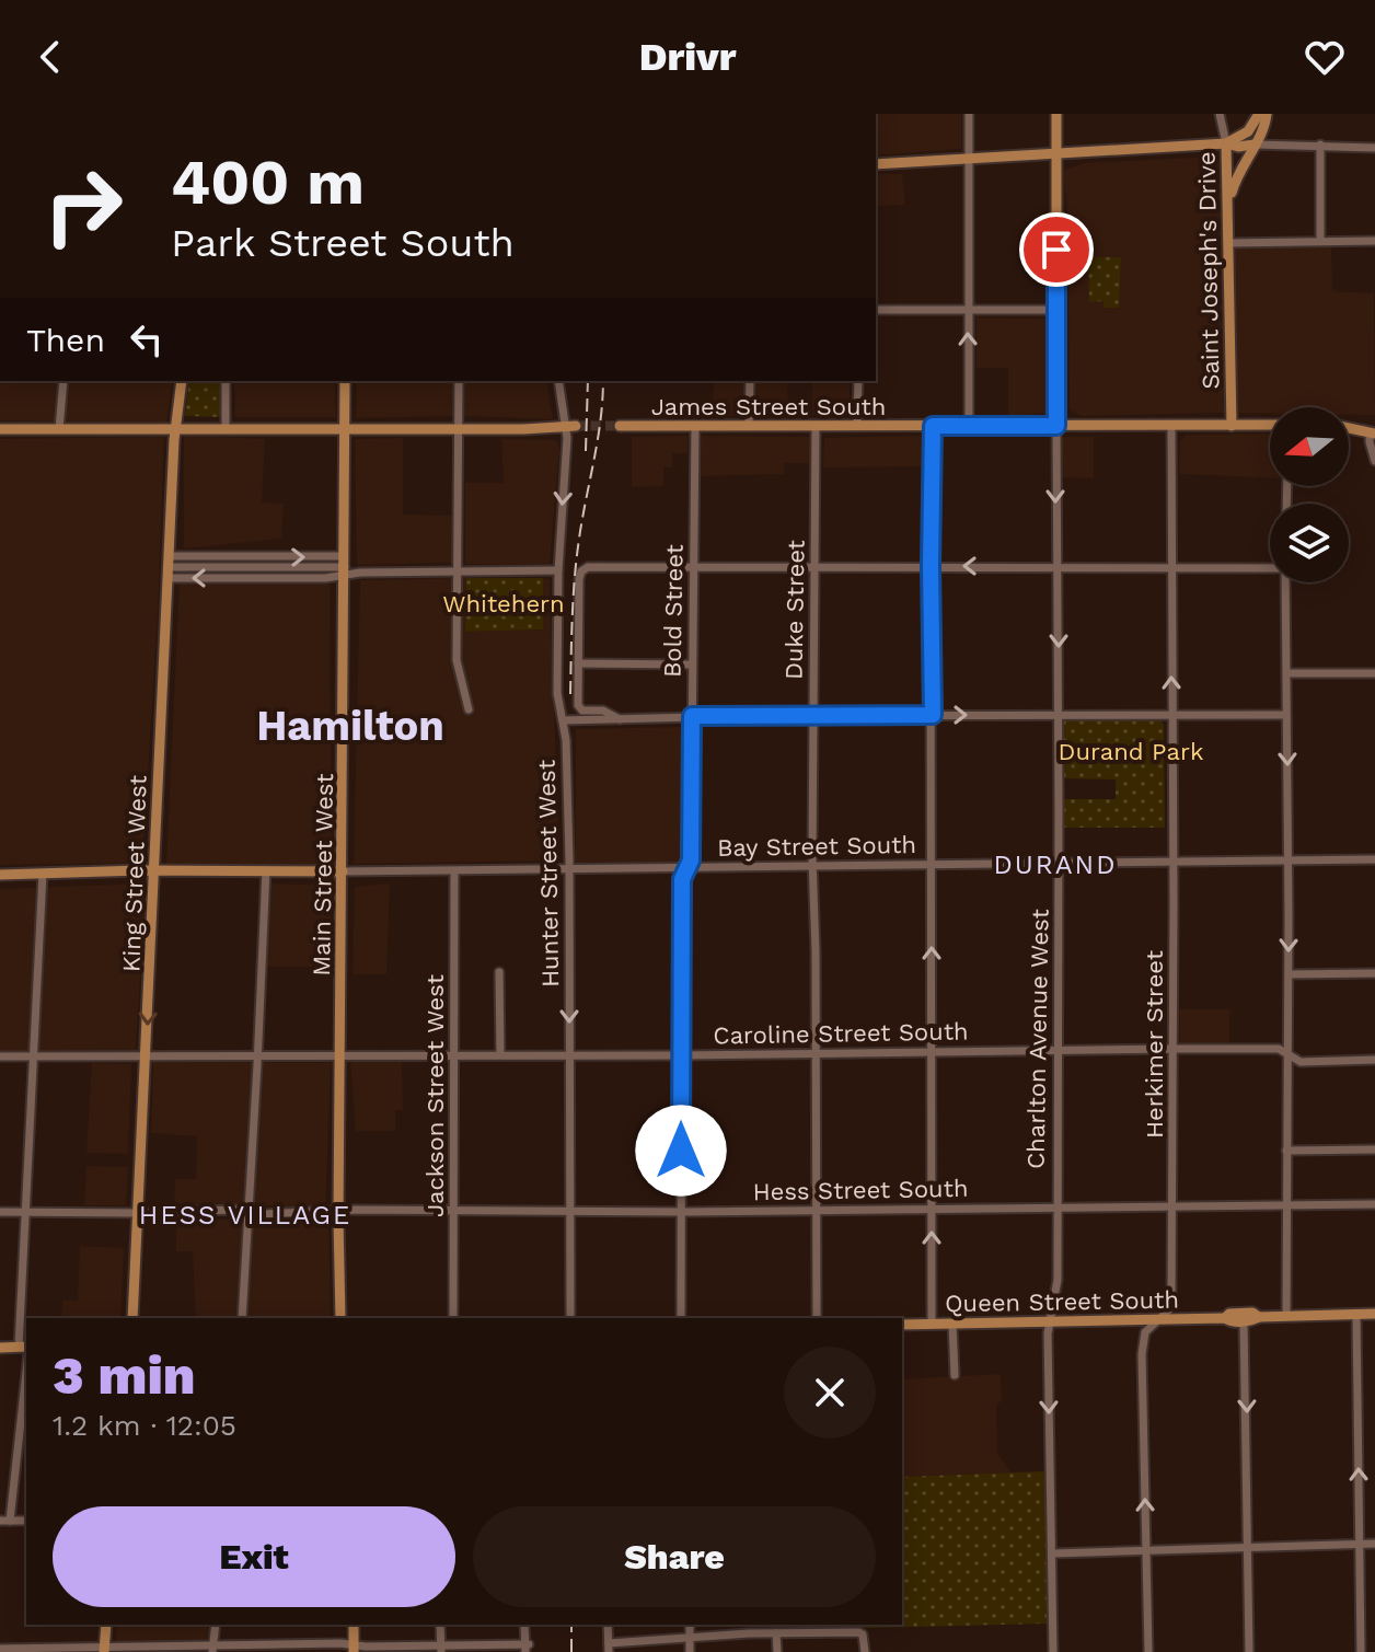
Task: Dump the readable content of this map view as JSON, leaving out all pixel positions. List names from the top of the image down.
{
  "streets": {
    "main road": [
      "Saint Joseph's Drive",
      "James Street South",
      "Bay Street South",
      "King Street West",
      "Main Street West",
      "Queen Street South"
    ],
    "street": [
      "Duke Street",
      "Bold Street",
      "Hunter Street West",
      "Caroline Street South",
      "Charlton Avenue West",
      "Herkimer Street",
      "Jackson Street West",
      "Hess Street South"
    ]
  },
  "crossings": [
    ["Saint Joseph's Drive", "James Street South"],
    ["James Street South", "Duke Street"],
    ["James Street South", "Bold Street"],
    ["James Street South", "Charlton Avenue West"],
    ["James Street South", "Herkimer Street"],
    ["Duke Street", "Bay Street South"],
    ["Duke Street", "Caroline Street South"],
    ["Duke Street", "Hess Street South"],
    ["Bold Street", "Bay Street South"],
    ["Bold Street", "Caroline Street South"],
    ["Bold Street", "Hess Street South"],
    ["Bay Street South", "King Street West"],
    ["Bay Street South", "Hunter Street West"],
    ["Bay Street South", "Main Street West"],
    ["Bay Street South", "Charlton Avenue West"],
    ["Bay Street South", "Herkimer Street"],
    ["Bay Street South", "Jackson Street West"],
    ["King Street West", "Caroline Street South"],
    ["King Street West", "Hess Street South"],
    ["Hunter Street West", "Caroline Street South"],
    ["Hunter Street West", "Hess Street South"],
    ["Main Street West", "Caroline Street South"],
    ["Main Street West", "Hess Street South"],
    ["Caroline Street South", "Charlton Avenue West"],
    ["Caroline Street South", "Herkimer Street"],
    ["Caroline Street South", "Jackson Street West"],
    ["Charlton Avenue West", "Hess Street South"],
    ["Charlton Avenue West", "Queen Street South"],
    ["Herkimer Street", "Hess Street South"],
    ["Herkimer Street", "Queen Street South"],
    ["Jackson Street West", "Hess Street South"]
  ],
  "one_way": ["Hunter Street West", "Charlton Avenue West"],
  "districts": ["Hamilton", "DURAND", "HESS VILLAGE"],
  "parks": ["Whitehern", "Durand Park"],
  "north": "left",
  "page": {
    "header": "Drivr",
    "turn": ["400 m", "Park Street South"],
    "then": "Then",
    "heading": ["3 min", "1.2 km · 12:05"],
    "buttons": ["Exit", "Share"]
  }
}
